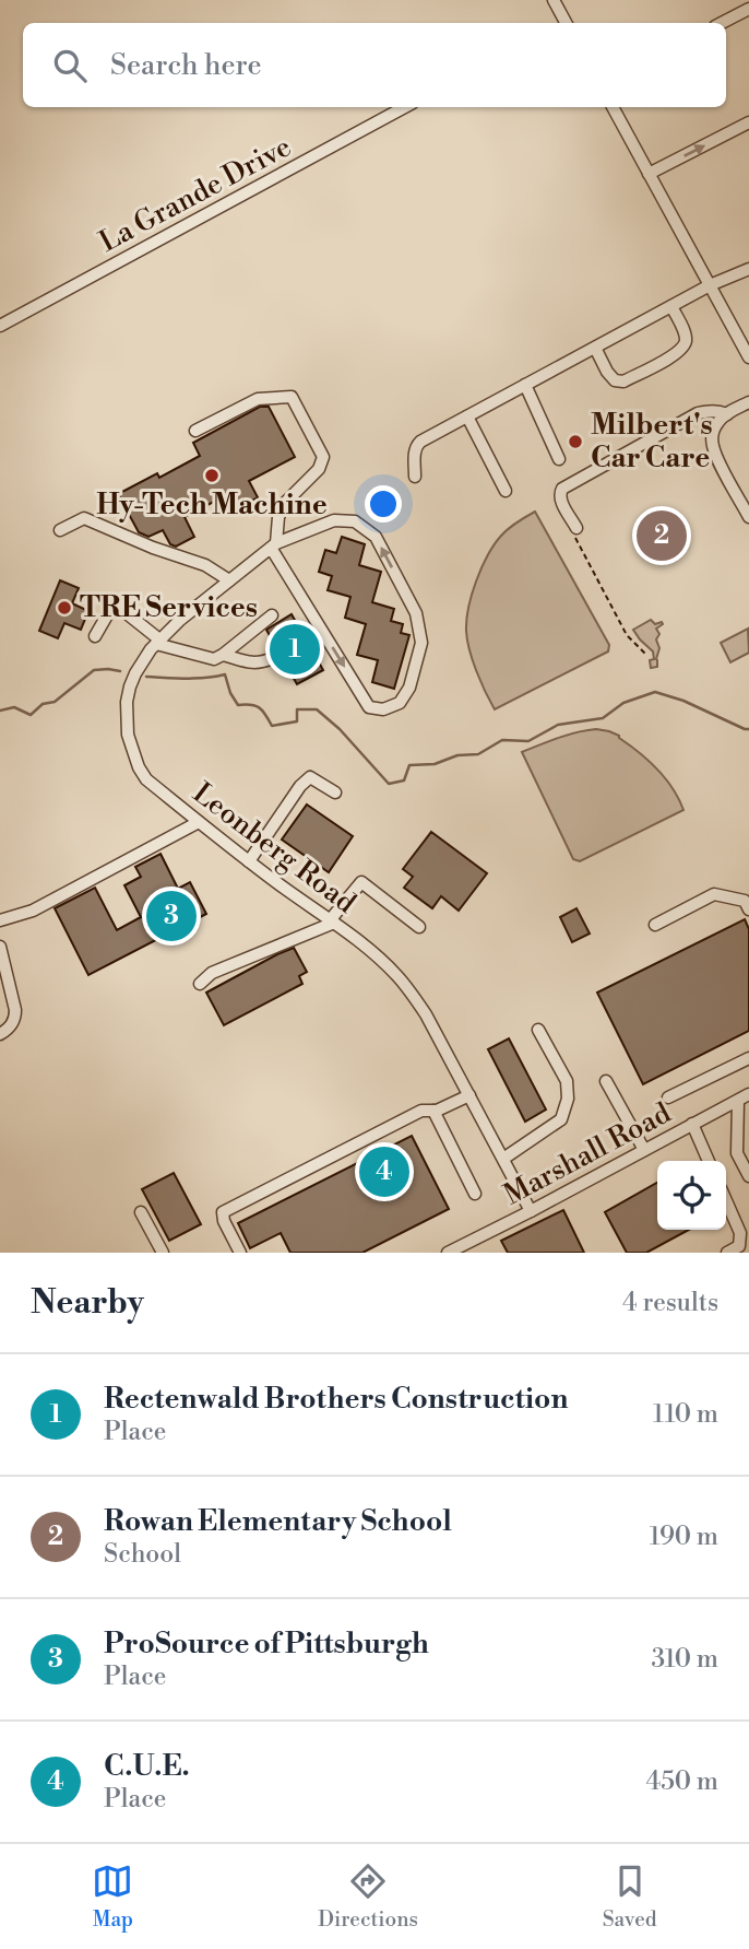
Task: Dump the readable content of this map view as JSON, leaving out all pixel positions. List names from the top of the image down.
{
  "streets": {
    "street": ["La Grande Drive", "Leonberg Road", "Marshall Road"]
  },
  "crossings": [
    ["Leonberg Road", "Marshall Road"]
  ],
  "places": ["Milbert's Car Care", "Hy-Tech Machine", "TRE Services"],
  "page": {
    "search": "Search here",
    "pins": [
      "2",
      "1",
      "3",
      "4"
    ],
    "heading": ["Nearby", "4 results"],
    "list": [
      {
        "mark": "1",
        "name": "Rectenwald Brothers Construction",
        "note": "Place",
        "value": "110 m"
      },
      {
        "mark": "2",
        "name": "Rowan Elementary School",
        "note": "School",
        "value": "190 m"
      },
      {
        "mark": "3",
        "name": "ProSource of Pittsburgh",
        "note": "Place",
        "value": "310 m"
      },
      {
        "mark": "4",
        "name": "C.U.E.",
        "note": "Place",
        "value": "450 m"
      }
    ],
    "nav": ["Map", "Directions", "Saved"]
  }
}
